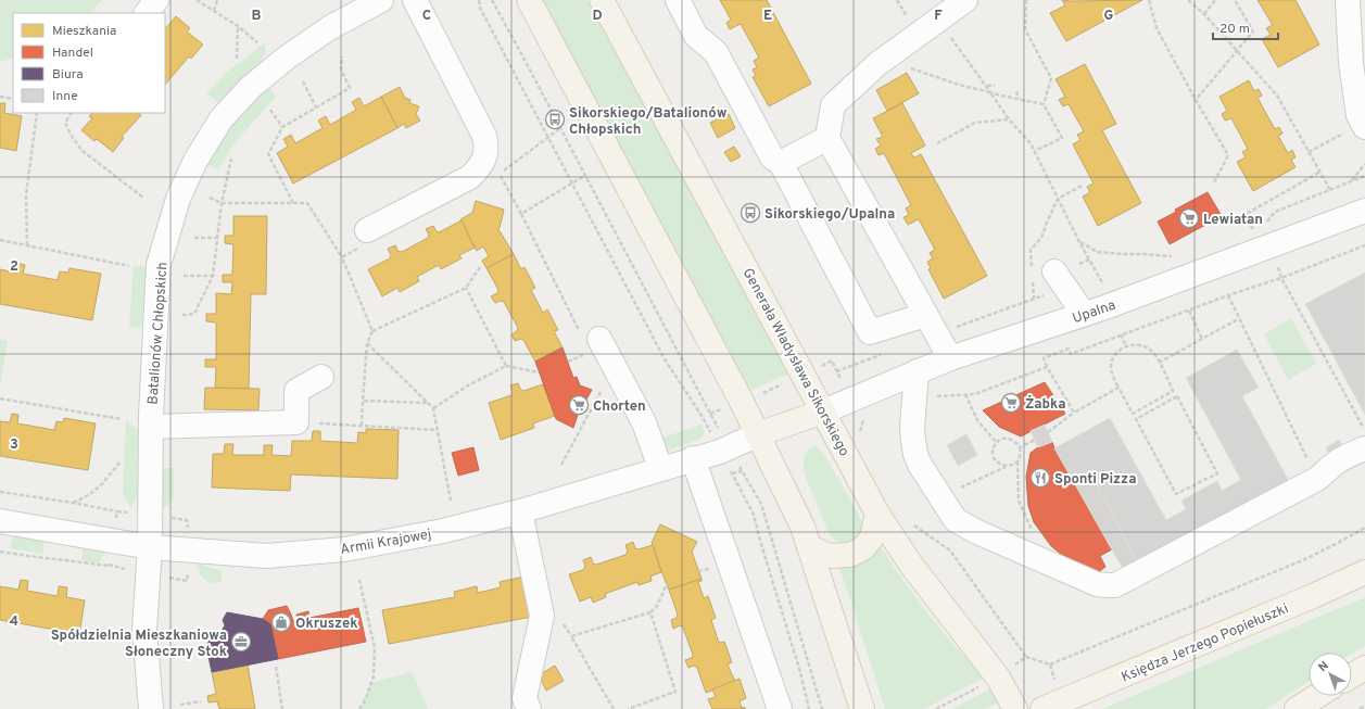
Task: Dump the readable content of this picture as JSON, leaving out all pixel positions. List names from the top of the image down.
{
  "streets": {
    "main road": ["Generała Władysława Sikorskiego", "Księdza Jerzego Popiełuszki"],
    "street": ["Upalna", "Batalionów Chłopskich", "Armii Krajowej"]
  },
  "crossings": [
    ["Upalna", "Generała Władysława Sikorskiego"],
    ["Batalionów Chłopskich", "Armii Krajowej"]
  ],
  "places": {
    "bus stop": ["Sikorskiego/Batalionów Chłopskich", "Sikorskiego/Upalna"],
    "supermarket": ["Lewiatan", "Żabka", "Chorten"],
    "restaurant": ["Sponti Pizza"],
    "shop": ["Okruszek"],
    "office": ["Spółdzielnia Mieszkaniowa Słoneczny Stok"]
  },
  "legend": [
    "Mieszkania",
    "Handel",
    "Biura",
    "Inne"
  ],
  "scale_bar": "20 m",
  "north": "top left",
  "grid": {
    "columns": [
      "B",
      "C",
      "D",
      "E",
      "F",
      "G"
    ],
    "rows": ["2", "3", "4"]
  }
}
